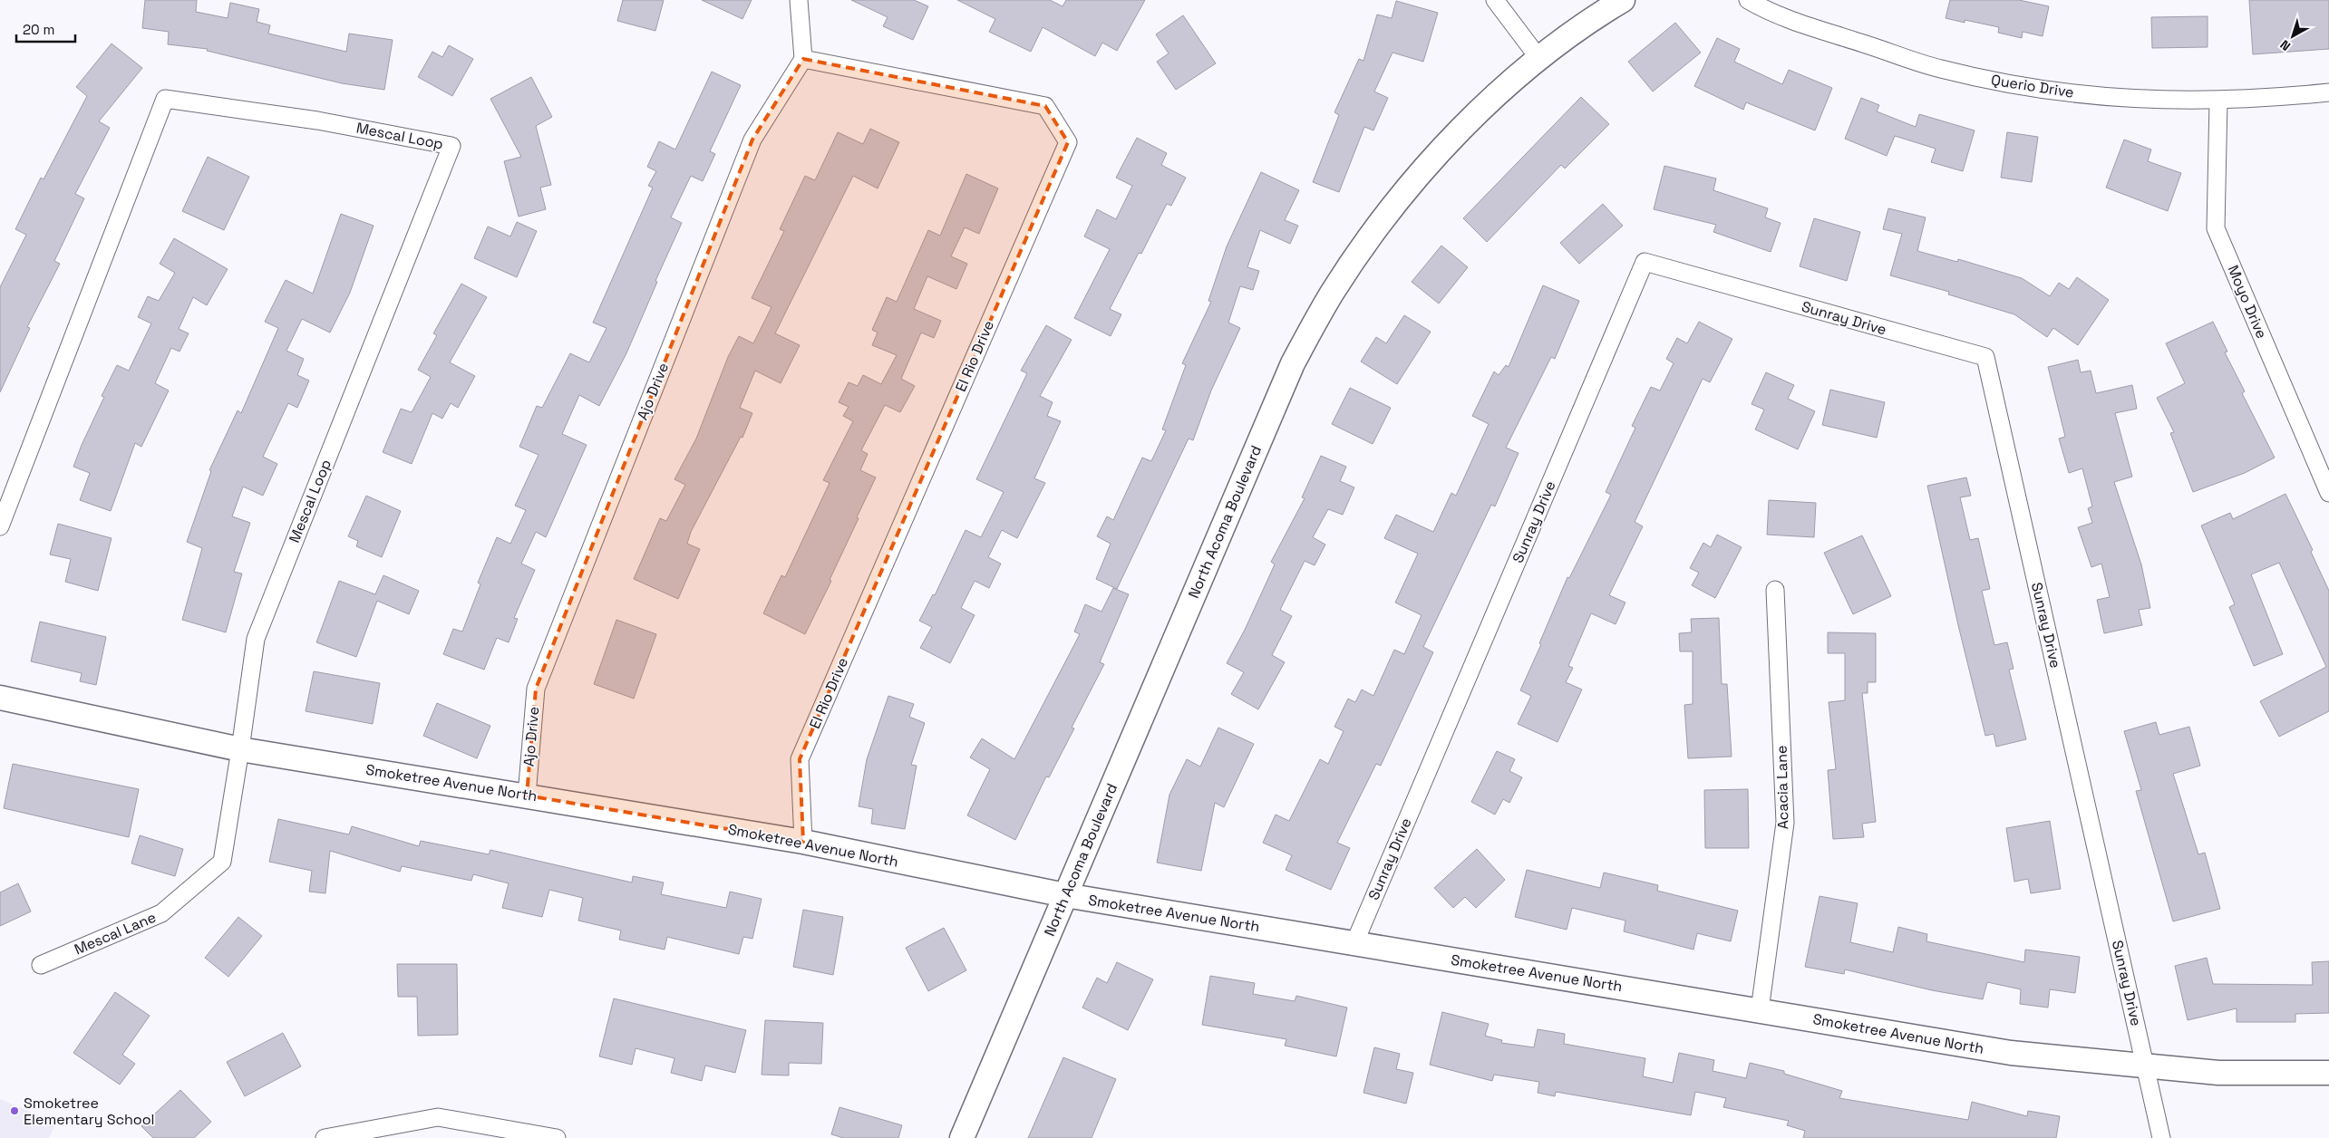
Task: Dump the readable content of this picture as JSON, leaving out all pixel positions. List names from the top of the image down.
{
  "streets": {
    "street": [
      "Querio Drive",
      "Mescal Loop",
      "Moyo Drive",
      "Sunray Drive",
      "El Rio Drive",
      "Ajo Drive",
      "North Acoma Boulevard",
      "Smoketree Avenue North",
      "Acacia Lane",
      "Mescal Lane"
    ]
  },
  "crossings": [
    ["Querio Drive", "Moyo Drive"],
    ["Mescal Loop", "Smoketree Avenue North"],
    ["Mescal Loop", "Mescal Lane"],
    ["Sunray Drive", "Smoketree Avenue North"],
    ["El Rio Drive", "Ajo Drive"],
    ["El Rio Drive", "Smoketree Avenue North"],
    ["Ajo Drive", "Smoketree Avenue North"],
    ["North Acoma Boulevard", "Smoketree Avenue North"],
    ["Smoketree Avenue North", "Acacia Lane"],
    ["Smoketree Avenue North", "Mescal Lane"]
  ],
  "places": ["Smoketree Elementary School"],
  "scale_bar": "20 m",
  "north": "bottom left"
}
